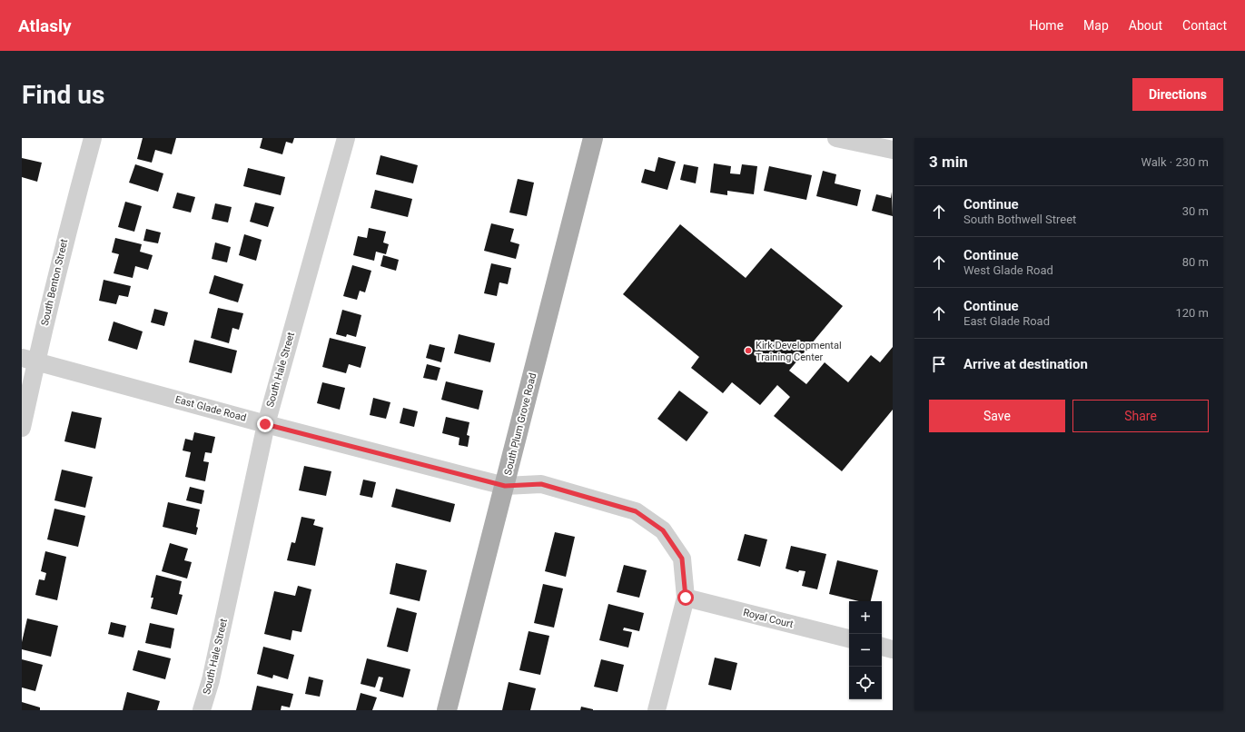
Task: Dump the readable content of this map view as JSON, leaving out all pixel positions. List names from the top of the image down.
{
  "streets": {
    "main road": ["South Plum Grove Road"],
    "street": [
      "South Benton Street",
      "South Hale Street",
      "East Glade Road",
      "Royal Court"
    ]
  },
  "crossings": [
    ["South Benton Street", "East Glade Road"],
    ["South Hale Street", "East Glade Road"],
    ["East Glade Road", "South Plum Grove Road"],
    ["East Glade Road", "Royal Court"]
  ],
  "places": ["Kirk Developmental Training Center"],
  "page": {
    "header": "Atlasly",
    "nav": [
      "Home",
      "Map",
      "About",
      "Contact"
    ],
    "buttons": [
      "Directions",
      ["Save", "Share"]
    ],
    "title": "Find us",
    "heading": ["3 min", "Walk · 230 m"],
    "list": [
      ["Continue", "South Bothwell Street", "30 m"],
      ["Continue", "West Glade Road", "80 m"],
      ["Continue", "East Glade Road", "120 m"],
      "Arrive at destination"
    ],
    "map_buttons": ["+", "−"]
  }
}
